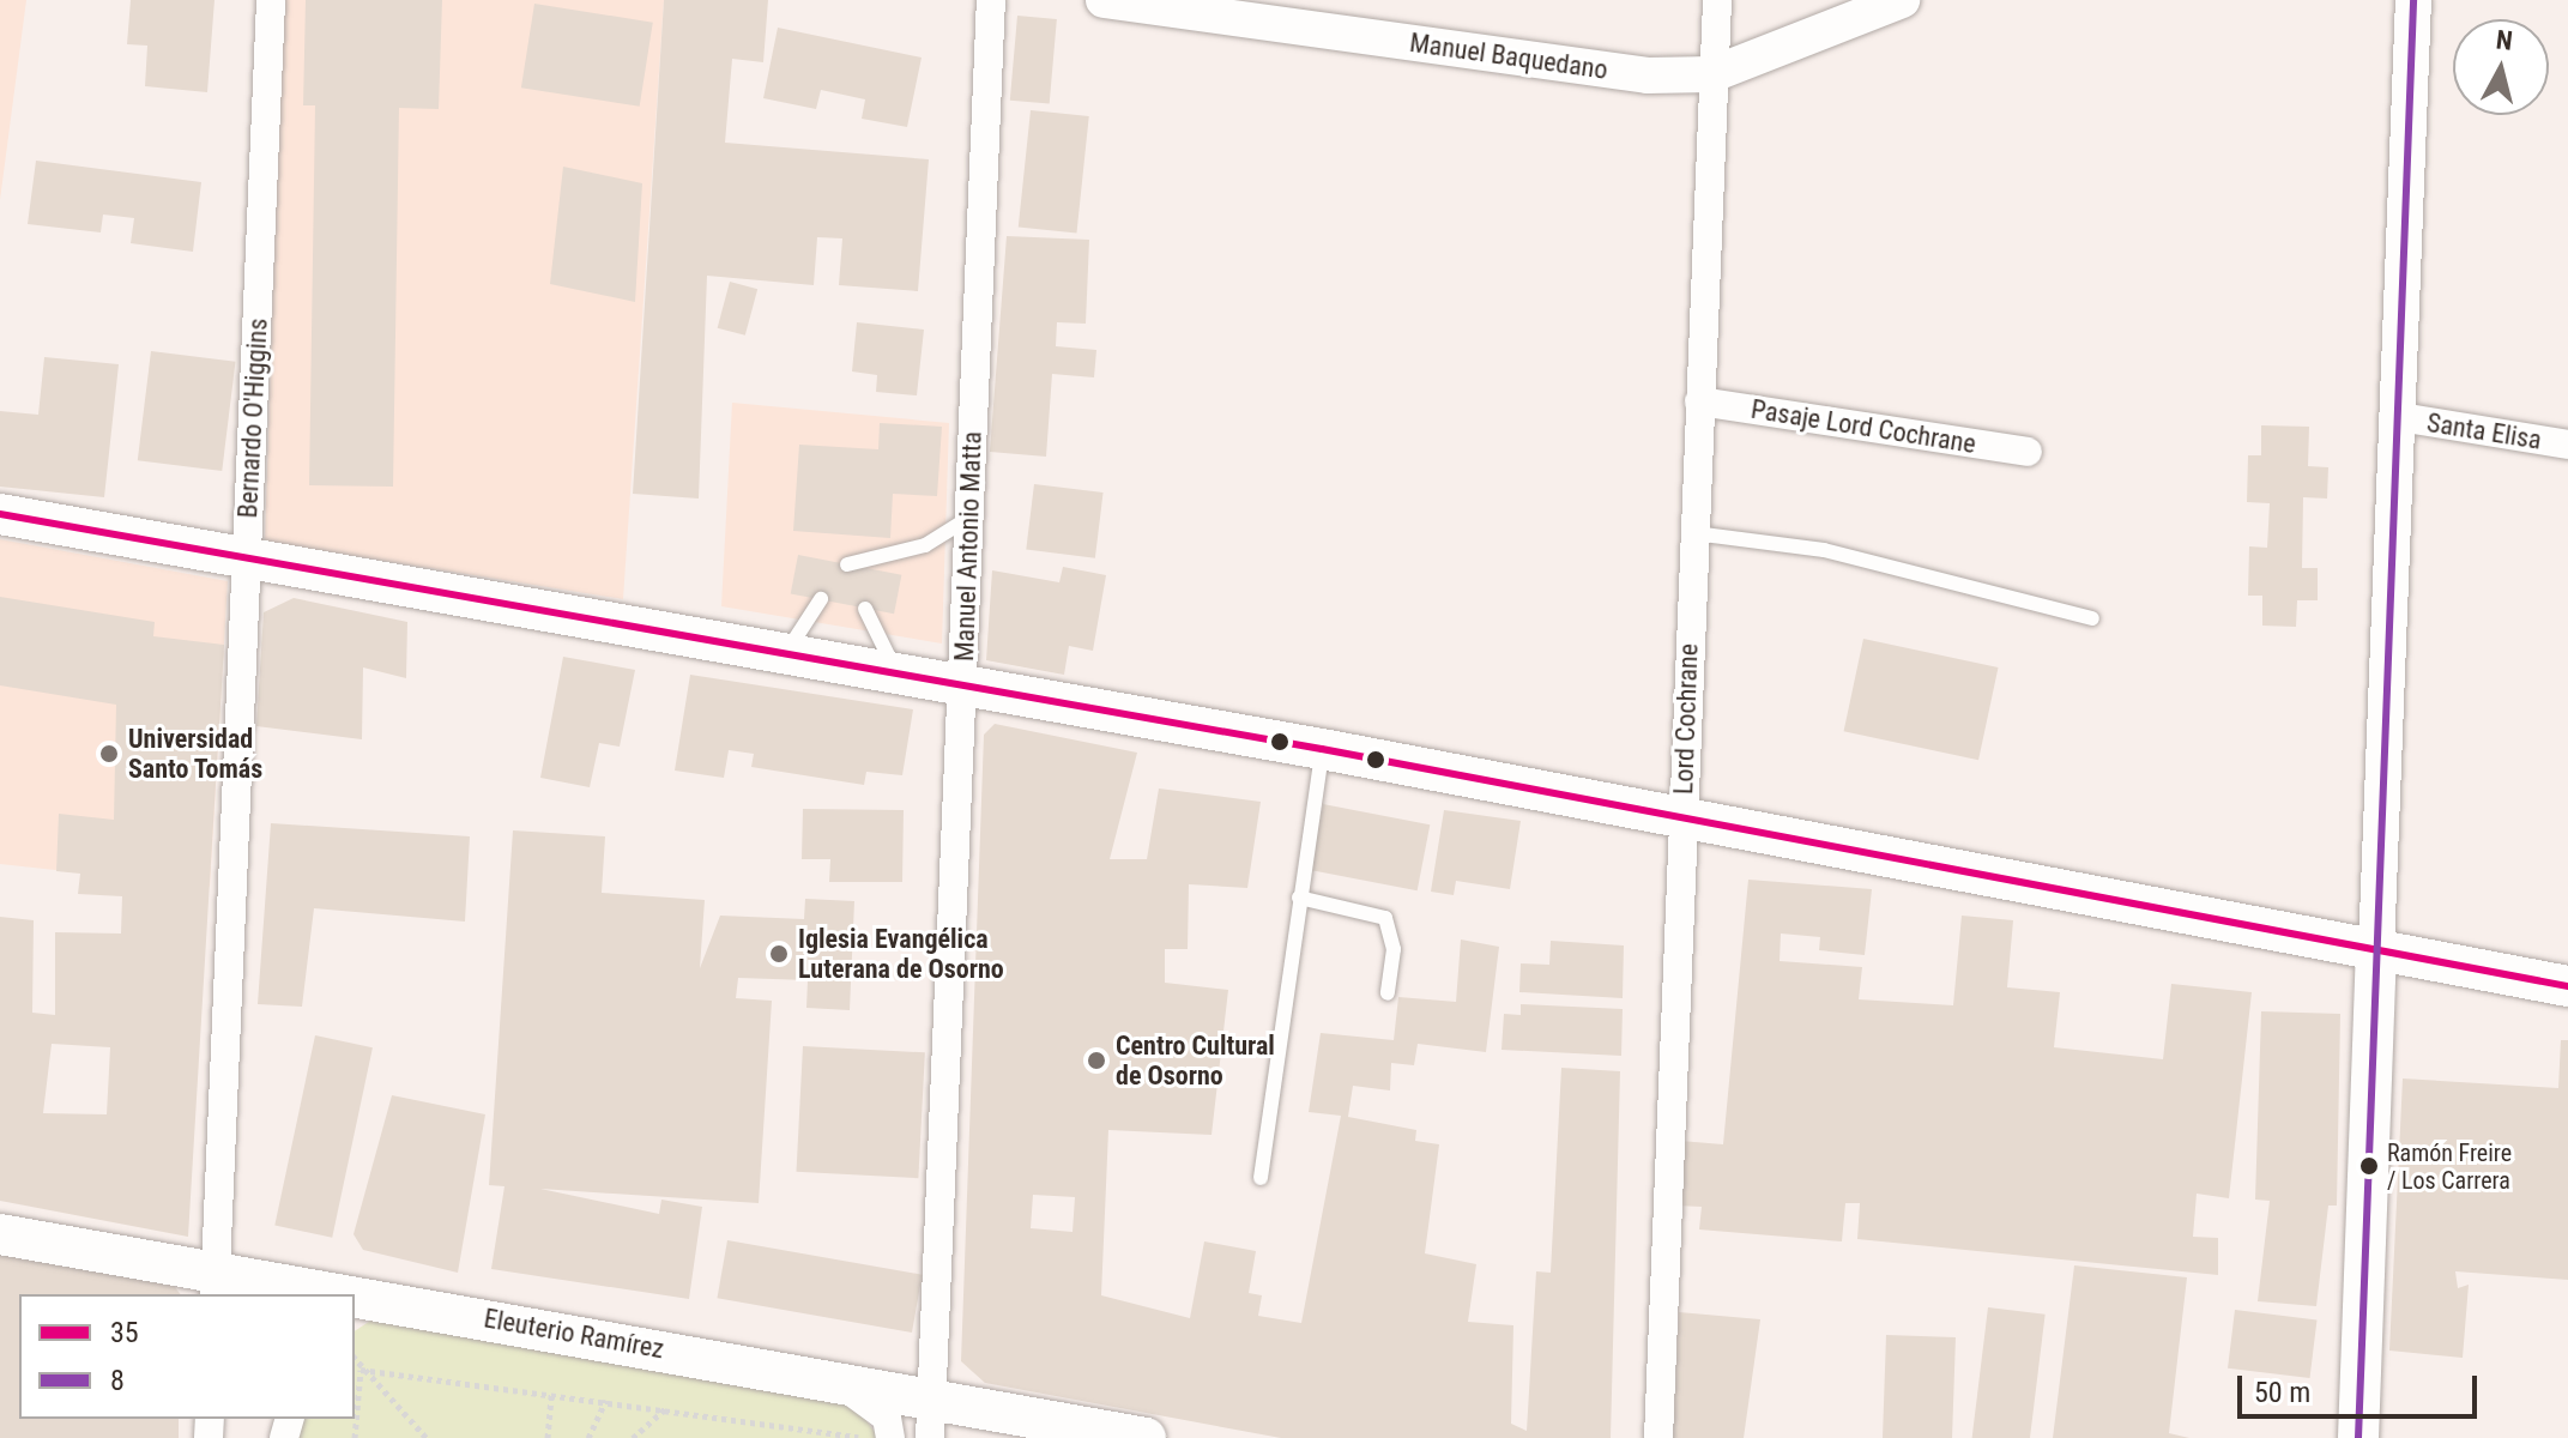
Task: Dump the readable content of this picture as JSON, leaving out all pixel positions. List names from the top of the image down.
{
  "streets": {
    "main road": ["Eleuterio Ramírez"],
    "street": [
      "Manuel Baquedano",
      "Bernardo O'Higgins",
      "Pasaje Lord Cochrane",
      "Santa Elisa",
      "Manuel Antonio Matta",
      "Lord Cochrane"
    ]
  },
  "crossings": [
    ["Manuel Baquedano", "Lord Cochrane"],
    ["Bernardo O'Higgins", "Eleuterio Ramírez"],
    ["Pasaje Lord Cochrane", "Lord Cochrane"],
    ["Manuel Antonio Matta", "Eleuterio Ramírez"]
  ],
  "places": [
    "Universidad Santo Tomás",
    "Iglesia Evangélica Luterana de Osorno",
    "Centro Cultural de Osorno",
    "Ramón Freire / Los Carrera"
  ],
  "lines": ["transit line 8", "transit line 35"],
  "legend": ["35", "8"],
  "scale_bar": "50 m",
  "north": "top"
}
